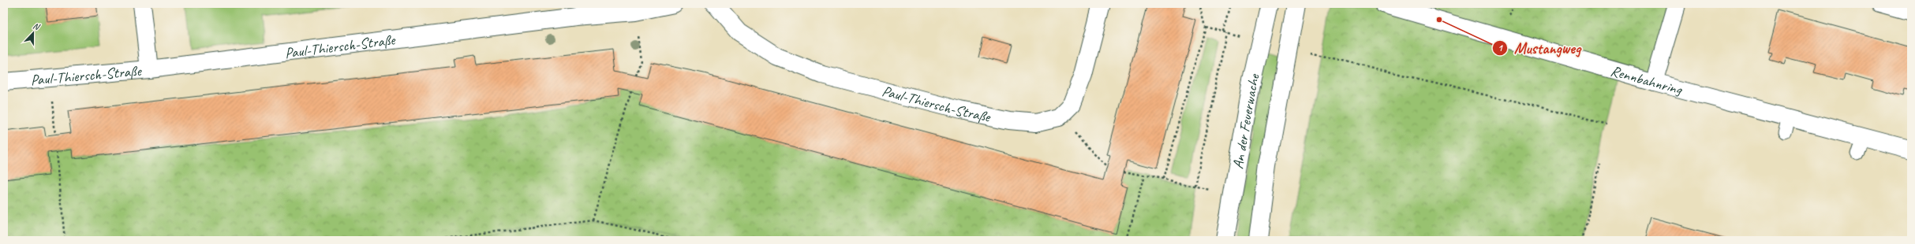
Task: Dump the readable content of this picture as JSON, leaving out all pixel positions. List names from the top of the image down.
{
  "streets": {
    "street": ["Paul-Thiersch-Straße", "Rennbahnring", "An der Feuerwache"]
  },
  "places": ["Mustangweg"],
  "north": "top"
}
